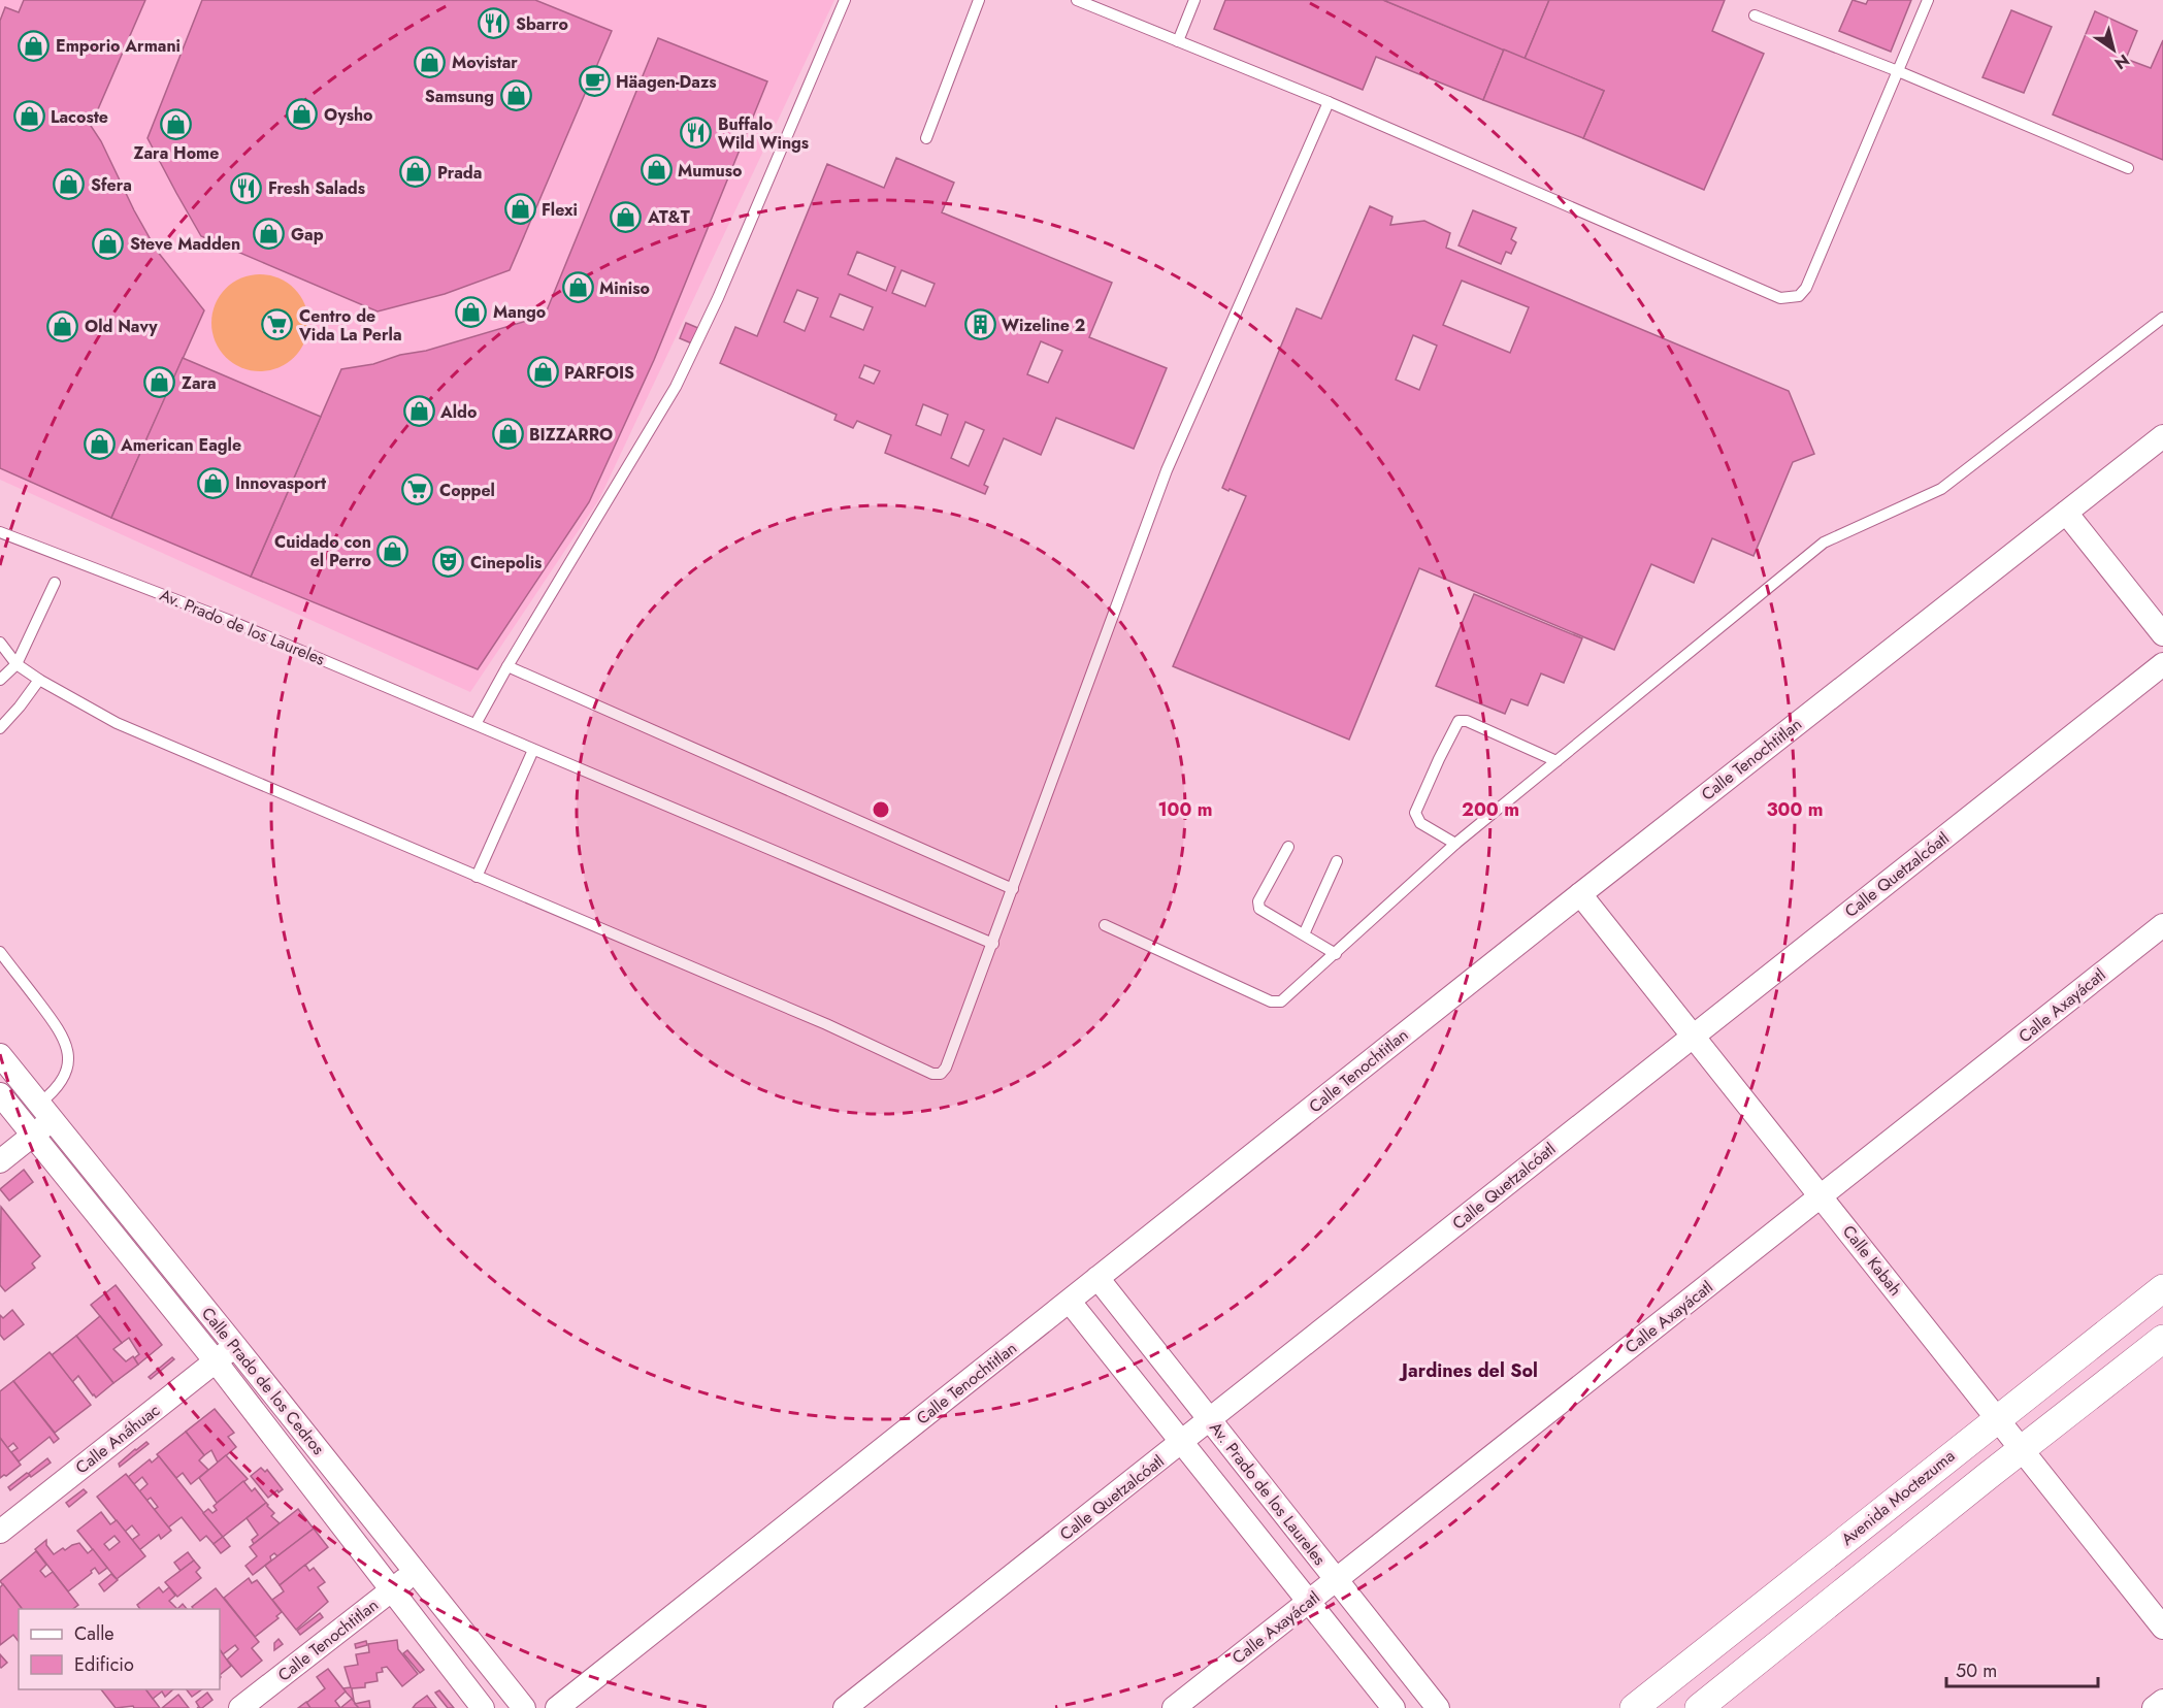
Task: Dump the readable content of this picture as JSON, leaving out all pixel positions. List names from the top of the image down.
{
  "streets": {
    "street": [
      "Av. Prado de los Laureles",
      "Calle Tenochtitlan",
      "Calle Quetzalcóatl",
      "Calle Axayácatl",
      "Calle Kabah",
      "Calle Prado de los Cedros",
      "Calle Anáhuac",
      "Avenida Moctezuma"
    ]
  },
  "crossings": [
    ["Av. Prado de los Laureles", "Calle Tenochtitlan"],
    ["Av. Prado de los Laureles", "Calle Quetzalcóatl"],
    ["Av. Prado de los Laureles", "Calle Axayácatl"],
    ["Calle Tenochtitlan", "Calle Kabah"],
    ["Calle Tenochtitlan", "Calle Prado de los Cedros"],
    ["Calle Quetzalcóatl", "Calle Kabah"],
    ["Calle Axayácatl", "Calle Kabah"],
    ["Calle Kabah", "Avenida Moctezuma"],
    ["Calle Prado de los Cedros", "Calle Anáhuac"]
  ],
  "districts": ["Jardines del Sol"],
  "places": {
    "restaurant": ["Sbarro", "Buffalo Wild Wings", "Fresh Salads"],
    "shop": [
      "Emporio Armani",
      "Movistar",
      "Samsung",
      "Oysho",
      "Lacoste",
      "Zara Home",
      "Mumuso",
      "Prada",
      "Sfera",
      "Flexi",
      "AT&T",
      "Gap",
      "Steve Madden",
      "Miniso",
      "Mango",
      "Old Navy",
      "PARFOIS",
      "Zara",
      "Aldo",
      "BIZZARRO",
      "American Eagle",
      "Innovasport",
      "Cuidado con el Perro"
    ],
    "cafe": ["Häagen-Dazs"],
    "supermarket": ["Centro de Vida La Perla", "Coppel"],
    "building": ["Wizeline 2"],
    "theatre": ["Cinepolis"]
  },
  "legend": ["Calle", "Edificio"],
  "scale_bar": "50 m",
  "north": "bottom right",
  "rings": ["100 m", "200 m", "300 m"]
}
